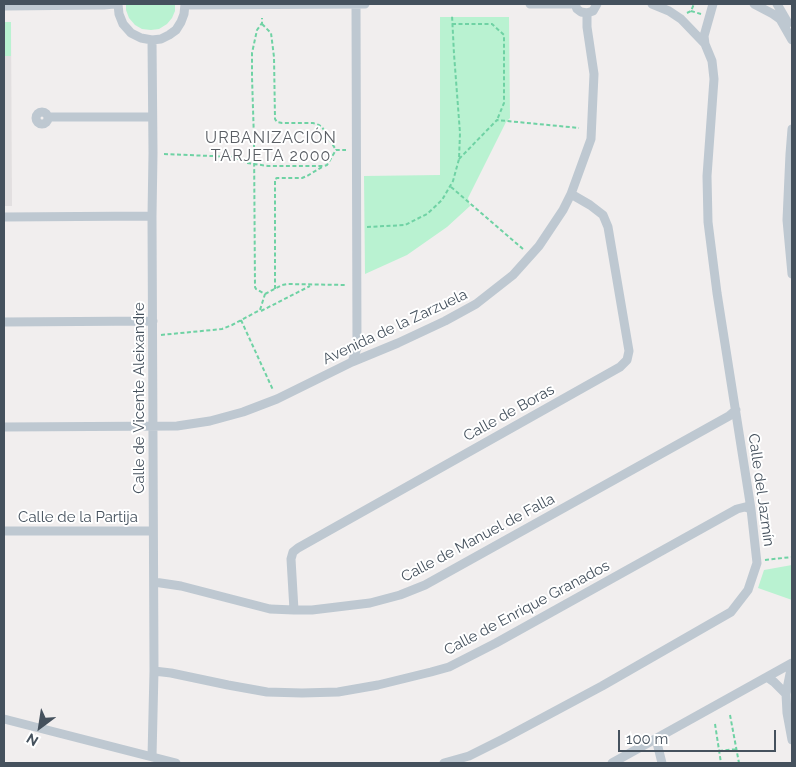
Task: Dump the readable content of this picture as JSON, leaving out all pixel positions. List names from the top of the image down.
{
  "streets": {
    "street": [
      "Avenida de la Zarzuela",
      "Calle de Vicente Aleixandre",
      "Calle de Boras",
      "Calle del Jazmín",
      "Calle de la Partija",
      "Calle de Manuel de Falla",
      "Calle de Enrique Granados"
    ]
  },
  "crossings": [
    ["Avenida de la Zarzuela", "Calle de Vicente Aleixandre"],
    ["Avenida de la Zarzuela", "Calle de Boras"],
    ["Calle de Vicente Aleixandre", "Calle de la Partija"],
    ["Calle de Vicente Aleixandre", "Calle de Manuel de Falla"],
    ["Calle de Vicente Aleixandre", "Calle de Enrique Granados"],
    ["Calle de Boras", "Calle de Manuel de Falla"],
    ["Calle del Jazmín", "Calle de Manuel de Falla"],
    ["Calle del Jazmín", "Calle de Enrique Granados"]
  ],
  "districts": ["URBANIZACIÓN TARJETA 2000"],
  "scale_bar": "100 m",
  "north": "bottom left"
}
